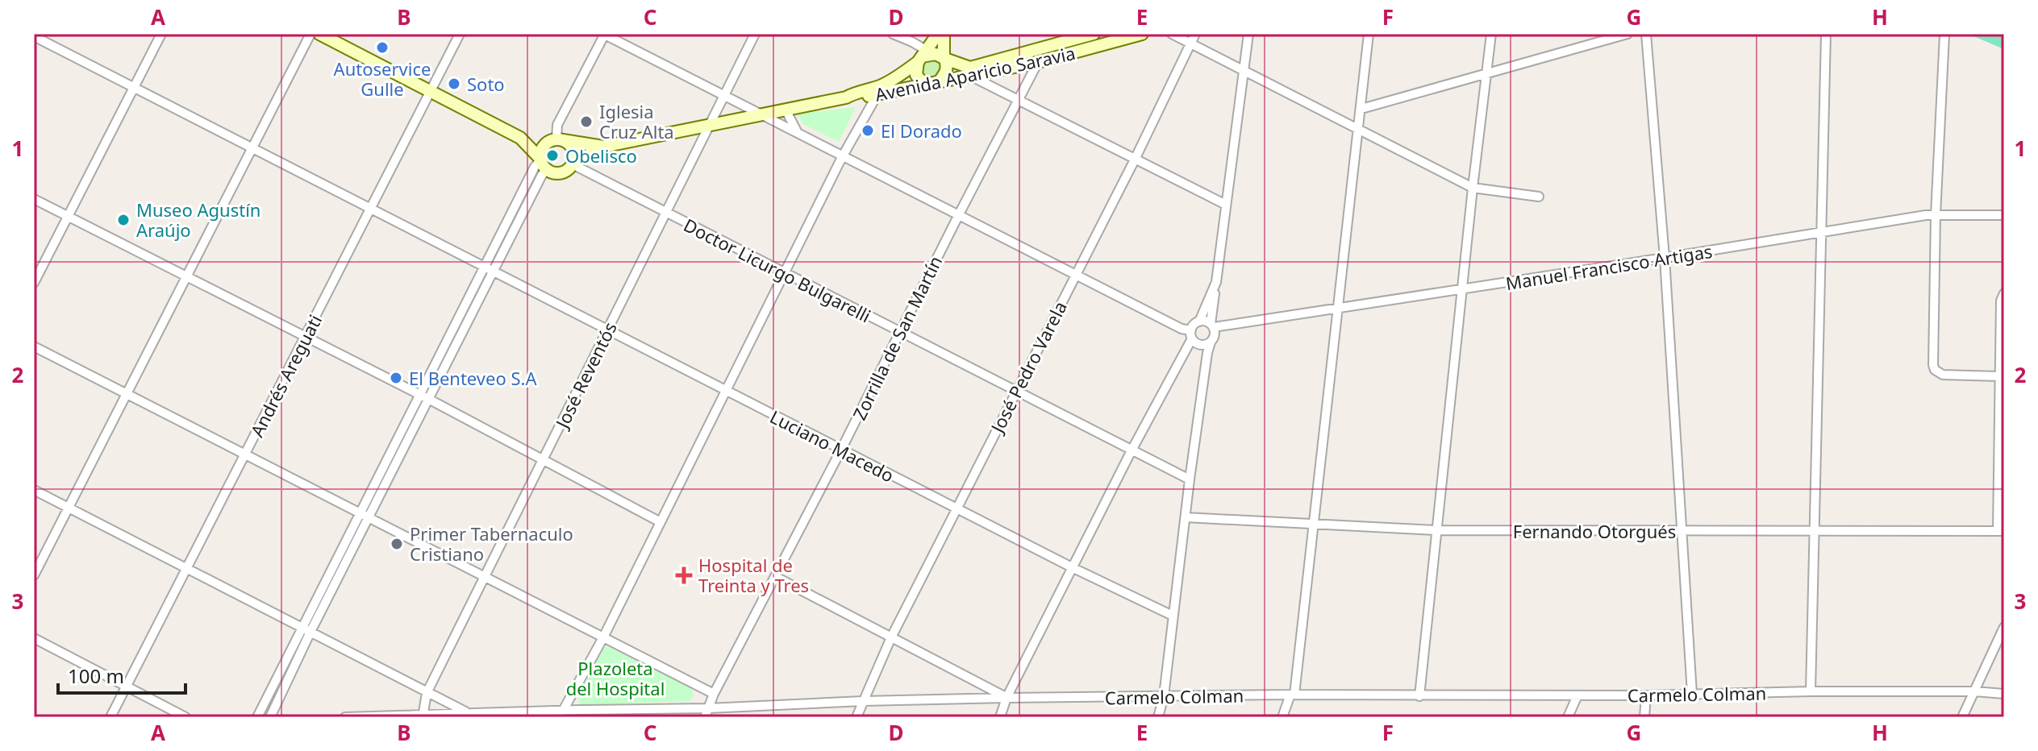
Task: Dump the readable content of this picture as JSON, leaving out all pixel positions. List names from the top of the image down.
{
  "streets": {
    "street": [
      "Avenida Aparicio Saravia",
      "Manuel Francisco Artigas",
      "Doctor Licurgo Bulgarelli",
      "Zorrilla de San Martín",
      "José Pedro Varela",
      "José Reventós",
      "Andrés Areguati",
      "Luciano Macedo",
      "Fernando Otorgués",
      "Carmelo Colman"
    ]
  },
  "crossings": [
    ["Avenida Aparicio Saravia", "Doctor Licurgo Bulgarelli"],
    ["Avenida Aparicio Saravia", "Zorrilla de San Martín"],
    ["Avenida Aparicio Saravia", "José Reventós"],
    ["Doctor Licurgo Bulgarelli", "Zorrilla de San Martín"],
    ["Doctor Licurgo Bulgarelli", "José Pedro Varela"],
    ["Doctor Licurgo Bulgarelli", "José Reventós"],
    ["Zorrilla de San Martín", "Luciano Macedo"],
    ["Zorrilla de San Martín", "Carmelo Colman"],
    ["José Pedro Varela", "Luciano Macedo"],
    ["José Pedro Varela", "Carmelo Colman"],
    ["José Reventós", "Luciano Macedo"],
    ["José Reventós", "Carmelo Colman"],
    ["Andrés Areguati", "Luciano Macedo"]
  ],
  "parks": ["Plazoleta del Hospital"],
  "places": {
    "other": [
      "Autoservice Gulle",
      "Soto",
      "Iglesia Cruz Alta",
      "El Dorado",
      "Obelisco",
      "Museo Agustín Araújo",
      "El Benteveo S.A",
      "Primer Tabernaculo Cristiano"
    ],
    "health": ["Hospital de Treinta y Tres"]
  },
  "scale_bar": "100 m",
  "grid": {
    "columns": [
      "A",
      "B",
      "C",
      "D",
      "E",
      "F",
      "G",
      "H"
    ],
    "rows": ["1", "2", "3"]
  }
}
